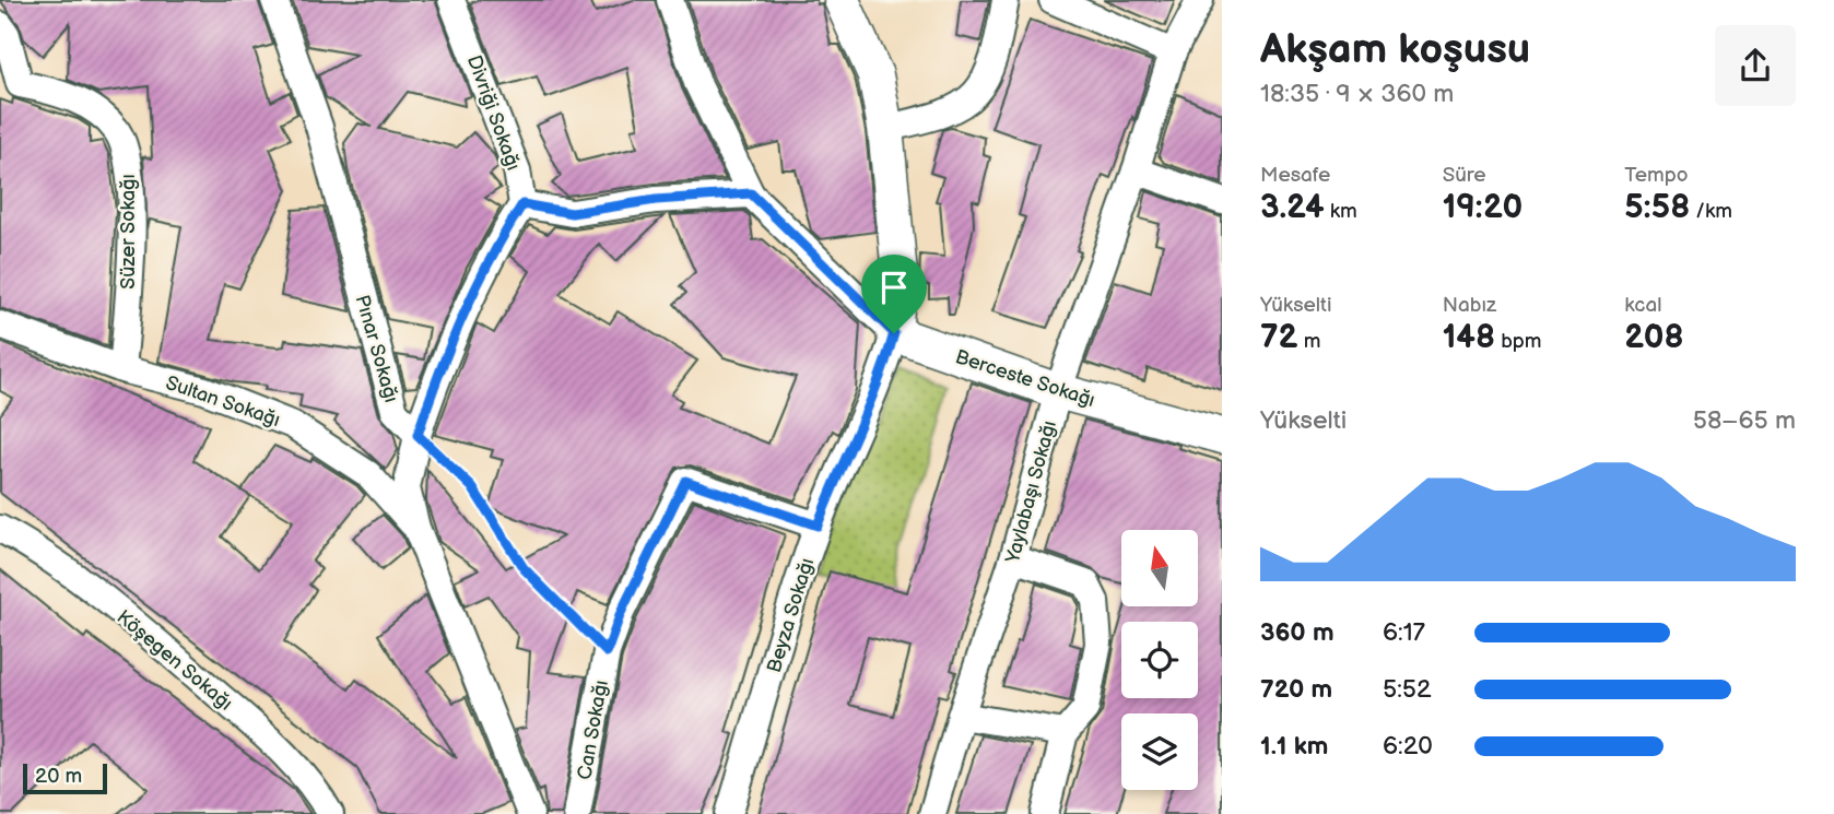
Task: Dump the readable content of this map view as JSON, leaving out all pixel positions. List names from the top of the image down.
{
  "streets": {
    "street": [
      "Divriği Sokağı",
      "Süzer Sokağı",
      "Pınar Sokağı",
      "Berceste Sokağı",
      "Sultan Sokağı",
      "Yaylabaşı Sokağı",
      "Beyza Sokağı",
      "Köşegen Sokağı",
      "Can Sokağı"
    ]
  },
  "crossings": [
    ["Süzer Sokağı", "Sultan Sokağı"],
    ["Berceste Sokağı", "Yaylabaşı Sokağı"],
    ["Berceste Sokağı", "Beyza Sokağı"],
    ["Beyza Sokağı", "Can Sokağı"]
  ],
  "scale_bar": "20 m",
  "north": "top",
  "page": {
    "heading": ["Akşam koşusu", "18:35 · 9 × 360 m"],
    "stats": [
      ["Mesafe", "3.24 km"],
      ["Süre", "19:20"],
      ["Tempo", "5:58 /km"],
      ["Yükselti", "72 m"],
      ["Nabız", "148 bpm"],
      ["kcal", "208"]
    ],
    "chart": ["Yükselti", "58–65 m"],
    "list": [
      {
        "name": "360 m",
        "note": "6:17"
      },
      {
        "name": "720 m",
        "note": "5:52"
      },
      {
        "name": "1.1 km",
        "note": "6:20"
      }
    ],
    "scale": "20 m"
  }
}
